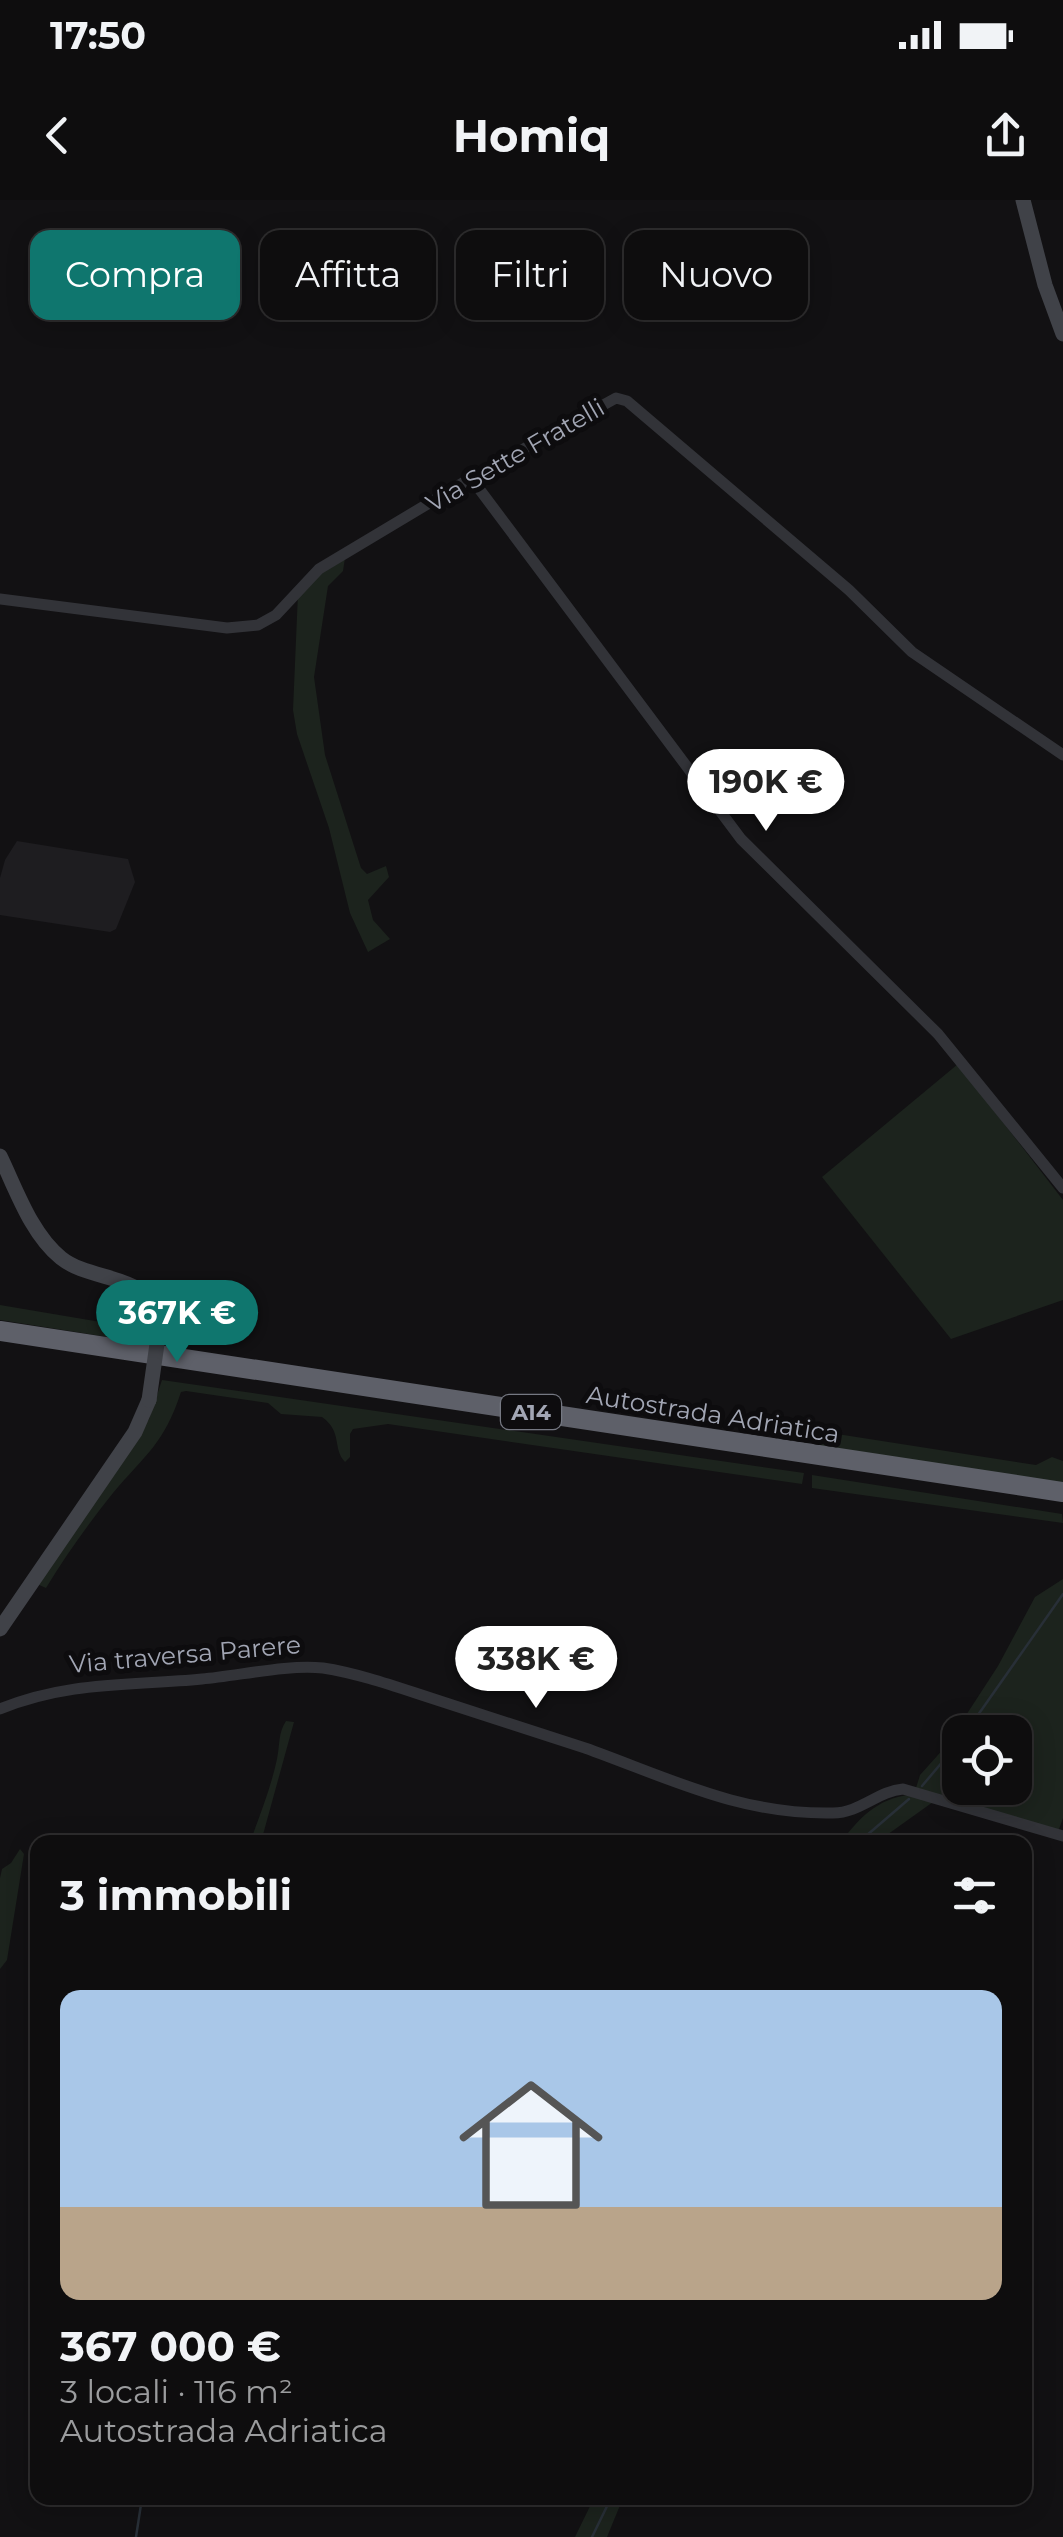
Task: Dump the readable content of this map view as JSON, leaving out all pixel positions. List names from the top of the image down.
{
  "streets": {
    "highway": ["A14", "Autostrada Adriatica"],
    "street": ["Via Sette Fratelli", "Via traversa Parere"]
  },
  "page": {
    "status": "17:50",
    "header": "Homiq",
    "chip": [
      "Compra",
      "Affitta",
      "Filtri",
      "Nuovo"
    ],
    "price": ["190K €", "367K €", "338K €"],
    "heading": "3 immobili",
    "list": [
      {
        "name": "367 000 €",
        "note": "3 locali · 116 m² · Autostrada Adriatica"
      }
    ]
  }
}
